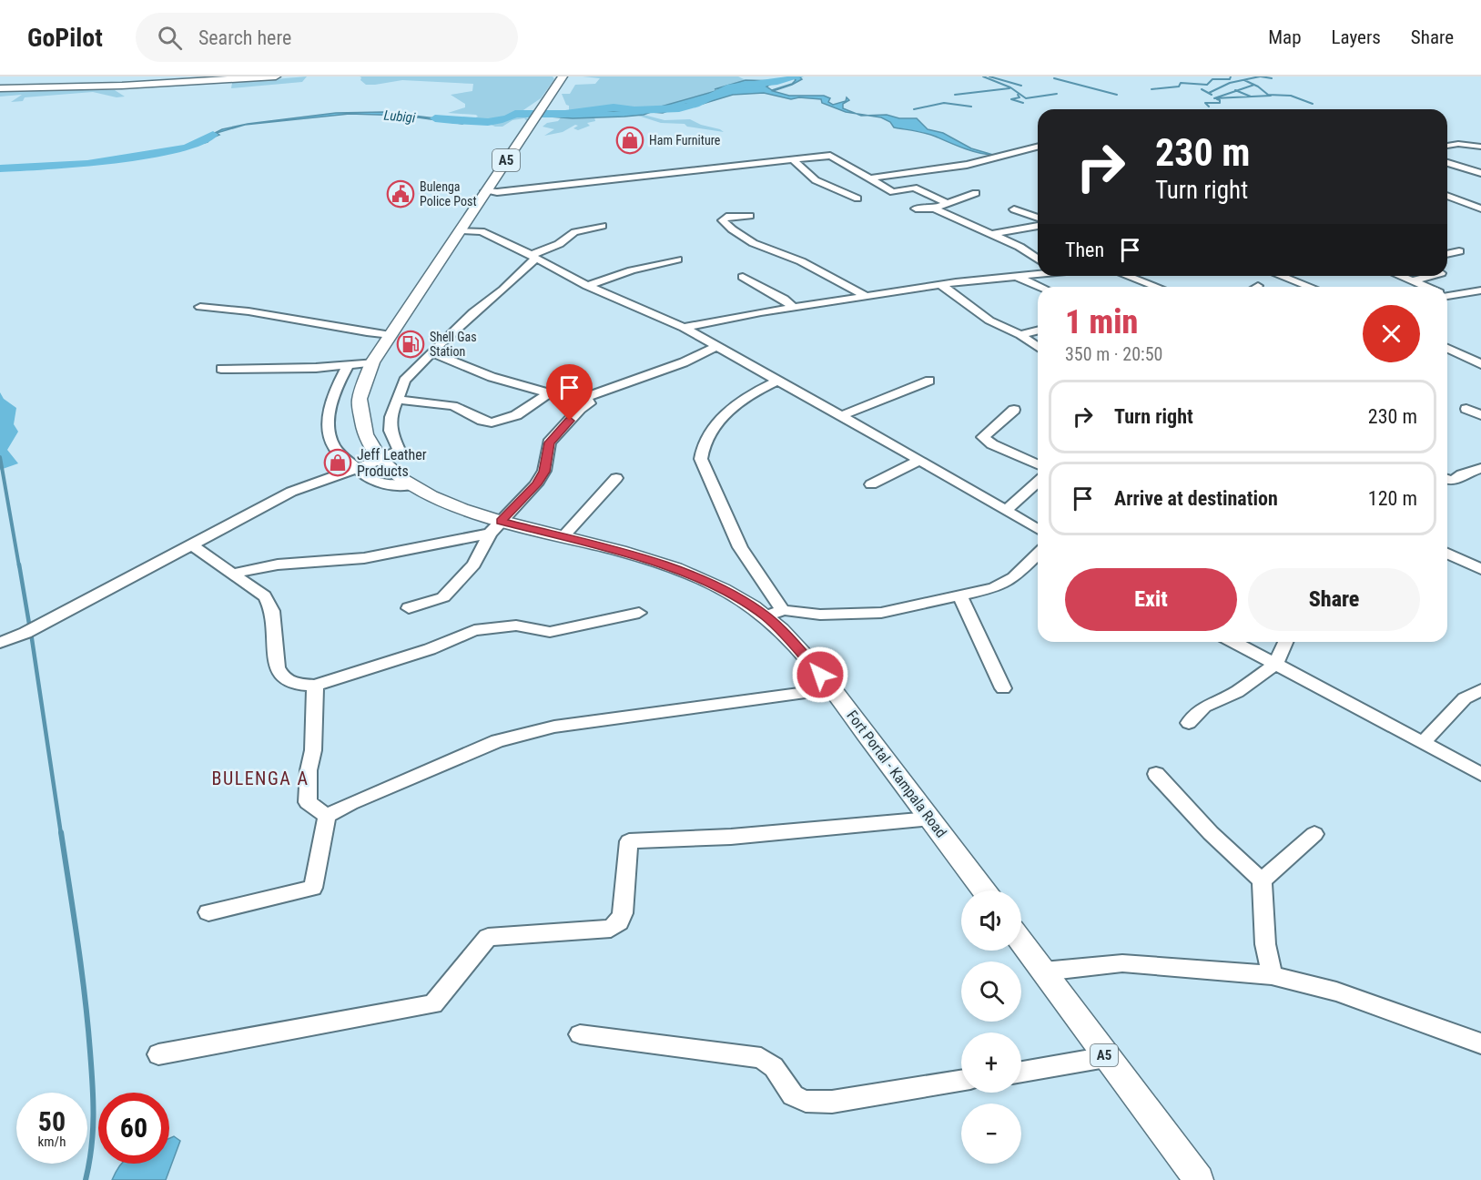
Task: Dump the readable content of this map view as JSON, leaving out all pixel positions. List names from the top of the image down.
{
  "streets": {
    "main road": ["A5", "Fort Portal - Kampala Road"]
  },
  "districts": ["BULENGA A"],
  "water": ["Lubigi"],
  "places": {
    "shop": ["Ham Furniture", "Jeff Leather Products"],
    "public building": ["Bulenga Police Post"],
    "fuel station": ["Shell Gas Station"]
  },
  "page": {
    "header": "GoPilot",
    "search": "Search here",
    "nav": ["Map", "Layers", "Share"],
    "turn": ["230 m", "Turn right"],
    "then": "Then",
    "heading": ["1 min", "350 m · 20:50"],
    "list": [
      {
        "name": "Turn right",
        "value": "230 m"
      },
      {
        "name": "Arrive at destination",
        "value": "120 m"
      }
    ],
    "buttons": ["Exit", "Share"],
    "map_buttons": ["+", "−"],
    "speed": "50 km/h",
    "limit": "60"
  }
}
